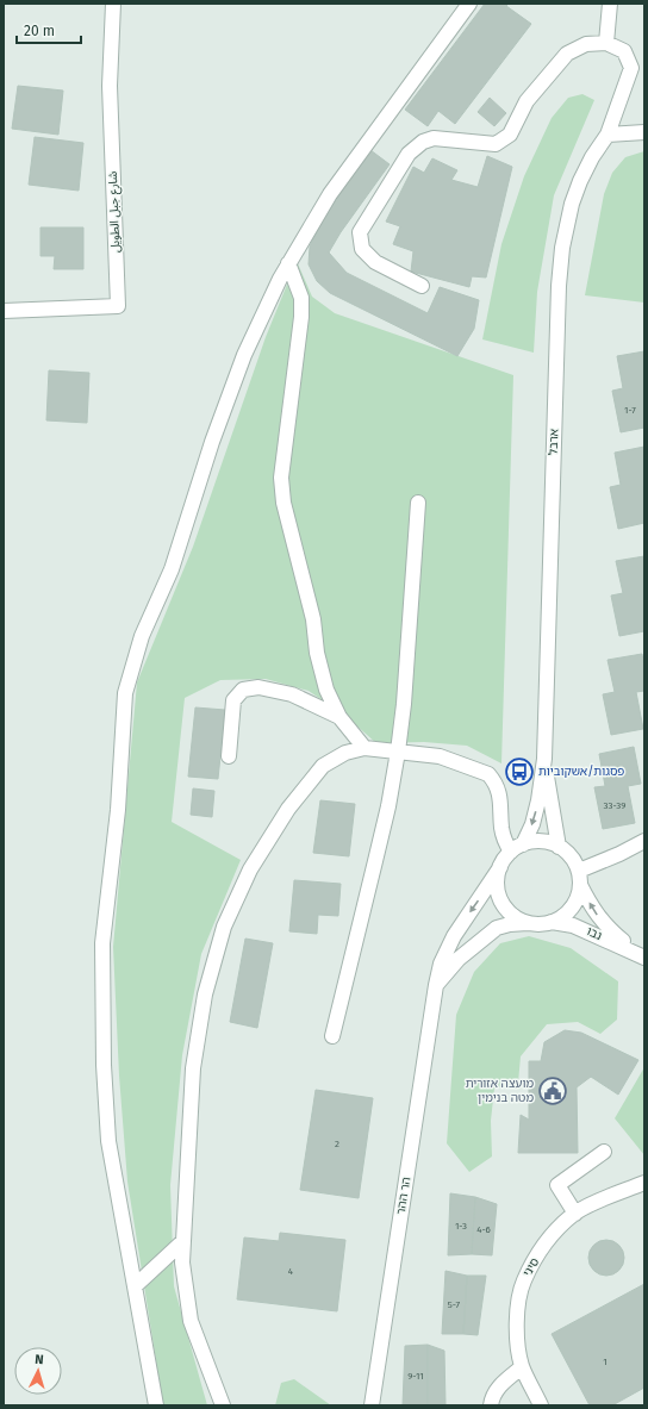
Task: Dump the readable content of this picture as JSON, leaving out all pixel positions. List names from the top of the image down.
{
  "streets": {
    "street": [
      "شارع جبل الطويل",
      "ארבל",
      "נבו",
      "הר ההר",
      "סיני"
    ]
  },
  "crossings": [
    ["ארבל", "נבו"],
    ["ארבל", "הר ההר"],
    ["נבו", "הר ההר"]
  ],
  "one_way": ["נבו"],
  "places": {
    "bus stop": ["פסגות/אשקוביות"],
    "public building": ["מועצה אזורית מטה בנימין"]
  },
  "house_numbers": [
    "1-7",
    "33-39",
    "2",
    "1-3",
    "4-6",
    "4",
    "5-7",
    "1",
    "9-11"
  ],
  "scale_bar": "20 m",
  "north": "top"
}
